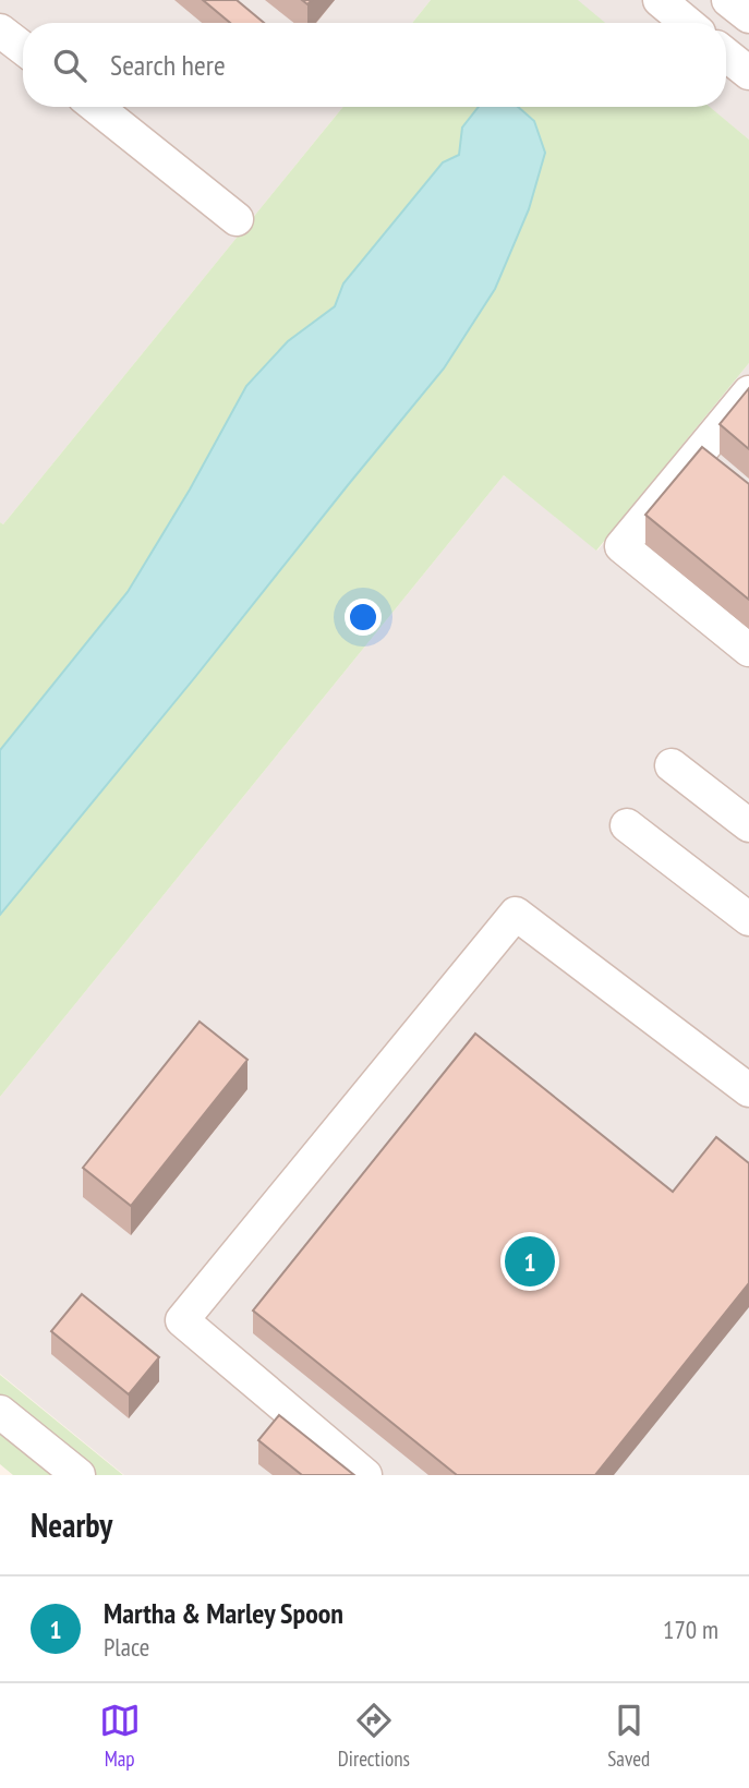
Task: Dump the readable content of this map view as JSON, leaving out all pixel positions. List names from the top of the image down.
{
  "page": {
    "search": "Search here",
    "pins": "1",
    "heading": "Nearby",
    "list": [
      {
        "mark": "1",
        "name": "Martha & Marley Spoon",
        "note": "Place",
        "value": "170 m"
      }
    ],
    "nav": ["Map", "Directions", "Saved"]
  }
}
